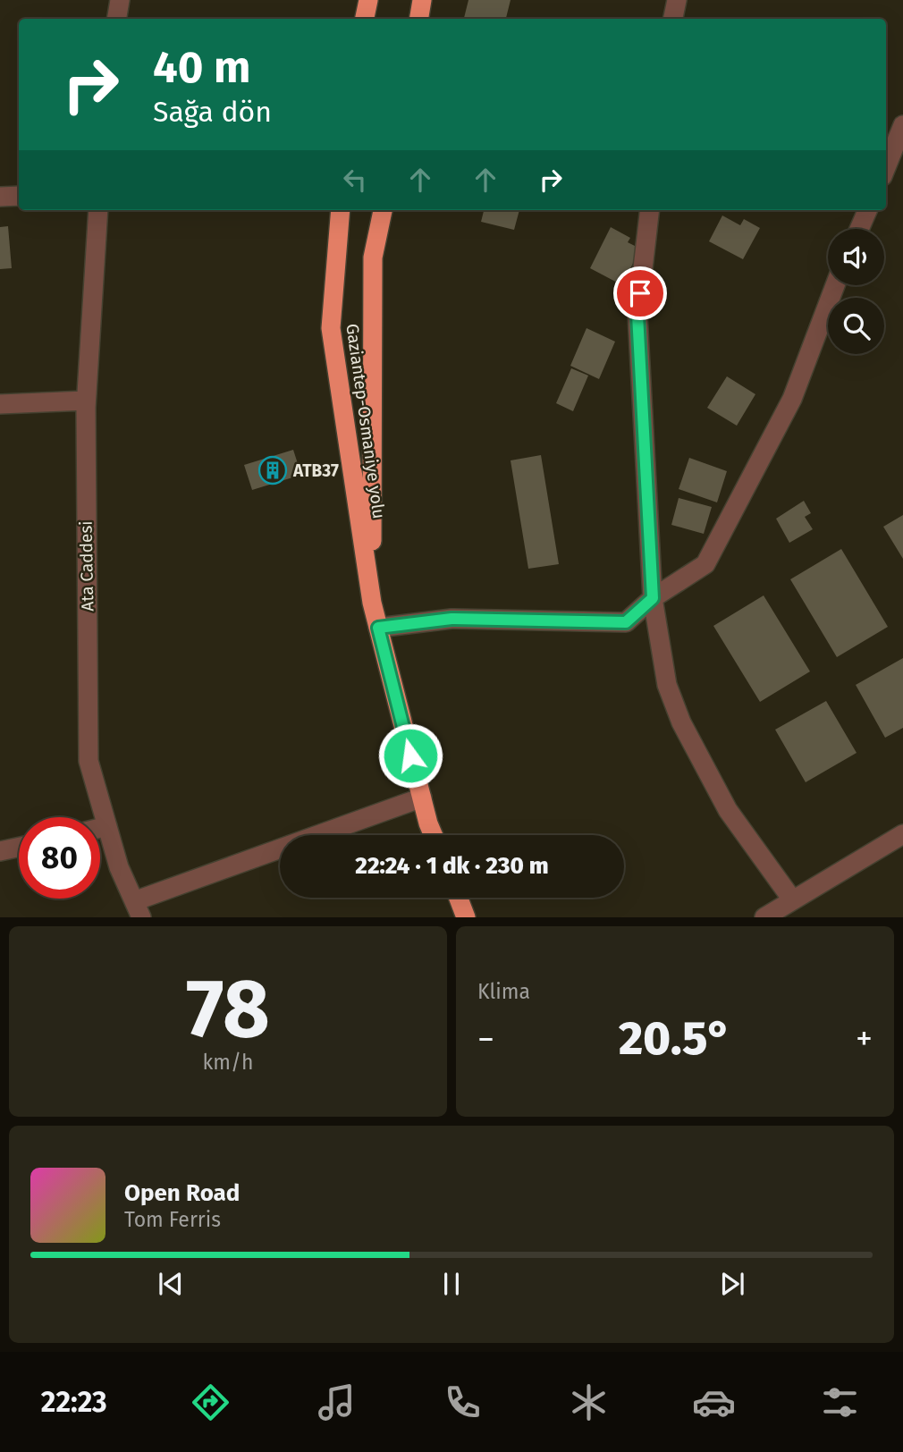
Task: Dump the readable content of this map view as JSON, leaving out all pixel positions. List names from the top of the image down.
{
  "streets": {
    "highway": ["Gaziantep-Osmaniye yolu"],
    "street": ["Ata Caddesi"]
  },
  "places": {
    "building": ["ATB37"]
  },
  "page": {
    "turn": ["40 m", "Sağa dön"],
    "limit": "80",
    "trip": "22:24 · 1 dk · 230 m",
    "tile": [
      ["78", "km/h"],
      "Klima"
    ],
    "heat": ["−", "20.5°", "+"],
    "song": ["Open Road", "Tom Ferris"],
    "tabs": "22:23"
  }
}
